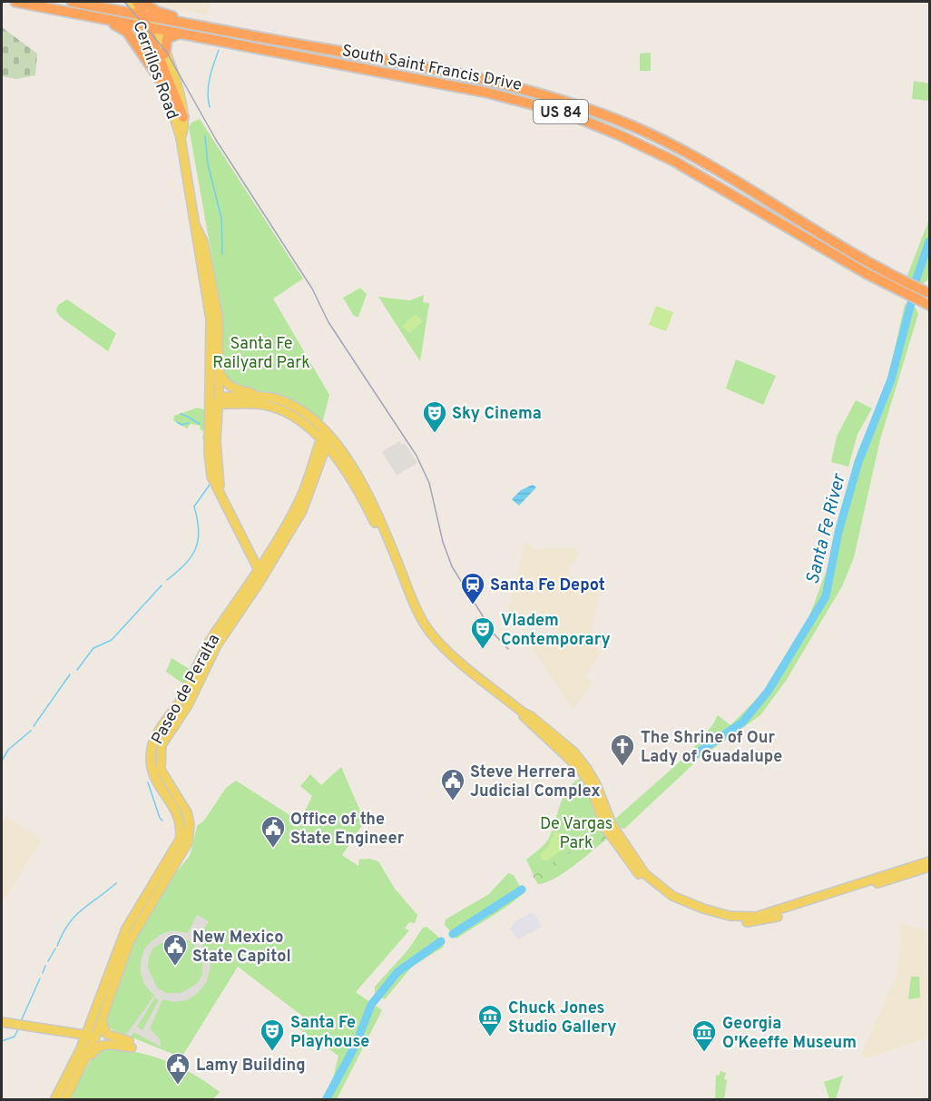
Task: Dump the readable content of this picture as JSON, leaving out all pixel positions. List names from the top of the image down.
{
  "streets": {
    "highway": ["South Saint Francis Drive", "US 84"],
    "main road": ["Cerrillos Road", "Paseo de Peralta"]
  },
  "crossings": [
    ["South Saint Francis Drive", "Cerrillos Road"],
    ["Cerrillos Road", "Paseo de Peralta"]
  ],
  "water": ["Santa Fe River"],
  "parks": ["Santa Fe Railyard Park", "De Vargas Park"],
  "places": {
    "theatre": ["Sky Cinema", "Vladem Contemporary", "Santa Fe Playhouse"],
    "station": ["Santa Fe Depot"],
    "church": ["The Shrine of Our Lady of Guadalupe"],
    "public building": [
      "Steve Herrera Judicial Complex",
      "Office of the State Engineer",
      "New Mexico State Capitol",
      "Lamy Building"
    ],
    "museum": ["Chuck Jones Studio Gallery", "Georgia O'Keeffe Museum"]
  }
}
